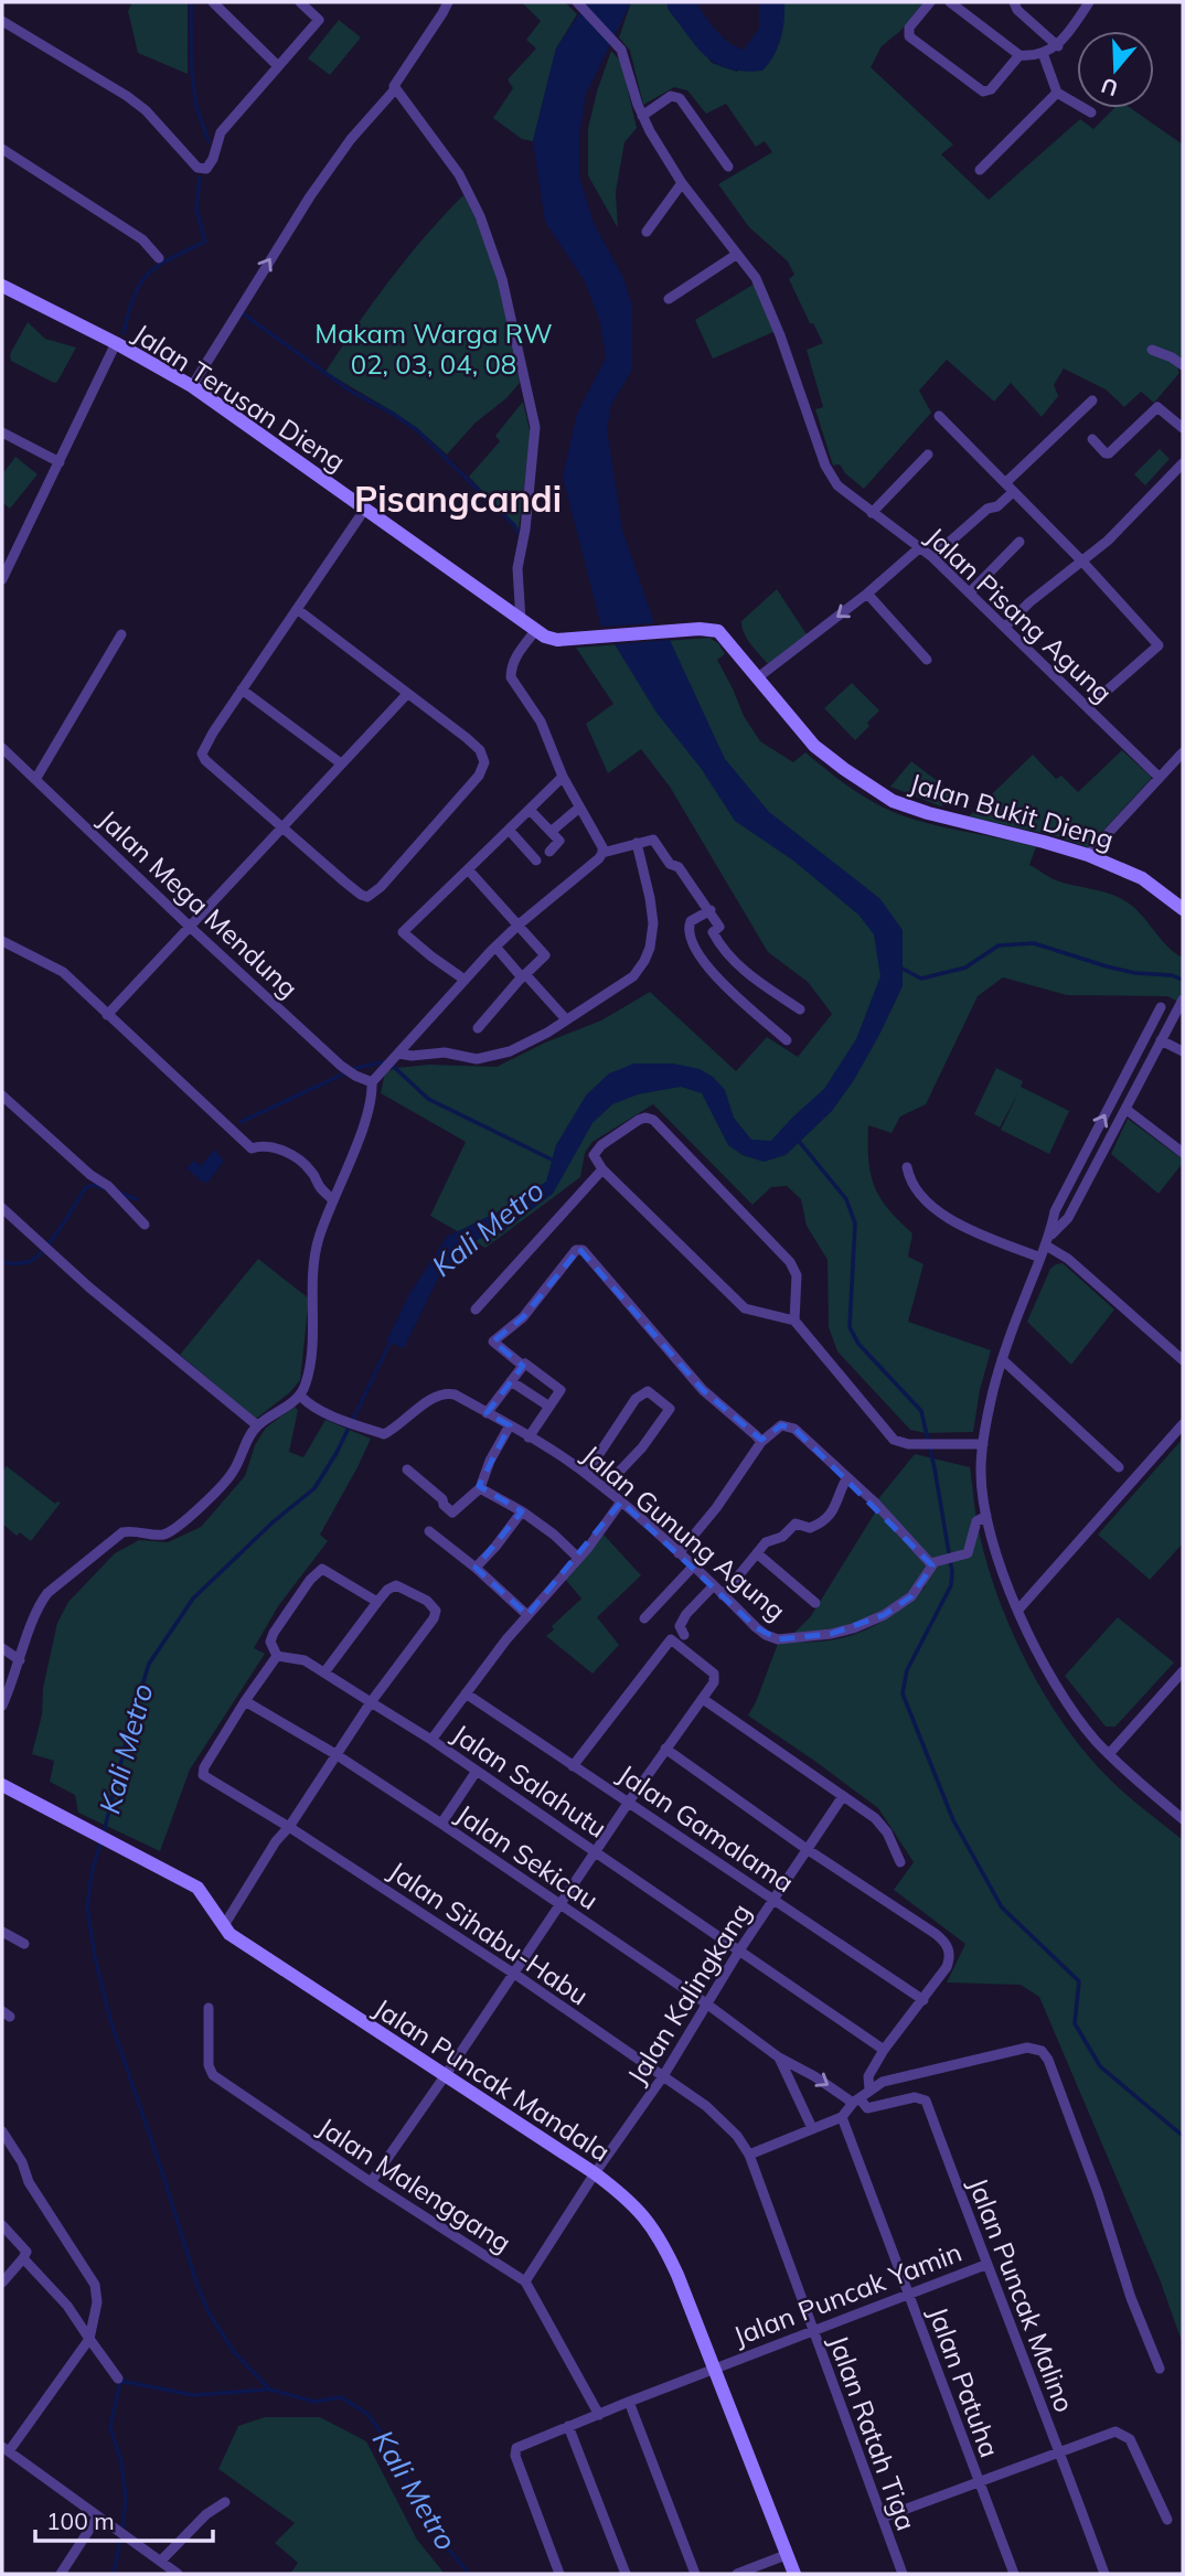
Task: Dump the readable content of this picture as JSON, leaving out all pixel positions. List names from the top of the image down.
{
  "streets": {
    "street": [
      "Jalan Terusan Dieng",
      "Jalan Pisang Agung",
      "Jalan Bukit Dieng",
      "Jalan Mega Mendung",
      "Jalan Gunung Agung",
      "Jalan Salahutu",
      "Jalan Gamalama",
      "Jalan Sekicau",
      "Jalan Sihabu-Habu",
      "Jalan Kalingkang",
      "Jalan Puncak Mandala",
      "Jalan Malenggang",
      "Jalan Puncak Yamin",
      "Jalan Puncak Malino",
      "Jalan Patuha",
      "Jalan Ratah Tiga"
    ]
  },
  "crossings": [
    ["Jalan Terusan Dieng", "Jalan Bukit Dieng"],
    ["Jalan Salahutu", "Jalan Kalingkang"],
    ["Jalan Gamalama", "Jalan Kalingkang"],
    ["Jalan Sekicau", "Jalan Sihabu-Habu"],
    ["Jalan Sekicau", "Jalan Kalingkang"],
    ["Jalan Sekicau", "Jalan Puncak Malino"],
    ["Jalan Sihabu-Habu", "Jalan Kalingkang"],
    ["Jalan Sihabu-Habu", "Jalan Ratah Tiga"],
    ["Jalan Kalingkang", "Jalan Puncak Mandala"],
    ["Jalan Kalingkang", "Jalan Malenggang"],
    ["Jalan Kalingkang", "Jalan Ratah Tiga"],
    ["Jalan Puncak Mandala", "Jalan Puncak Yamin"],
    ["Jalan Puncak Yamin", "Jalan Puncak Malino"],
    ["Jalan Puncak Yamin", "Jalan Patuha"],
    ["Jalan Puncak Yamin", "Jalan Ratah Tiga"]
  ],
  "districts": ["Pisangcandi"],
  "water": ["Kali Metro"],
  "parks": ["Makam Warga RW 02, 03, 04, 08"],
  "scale_bar": "100 m",
  "north": "bottom"
}
